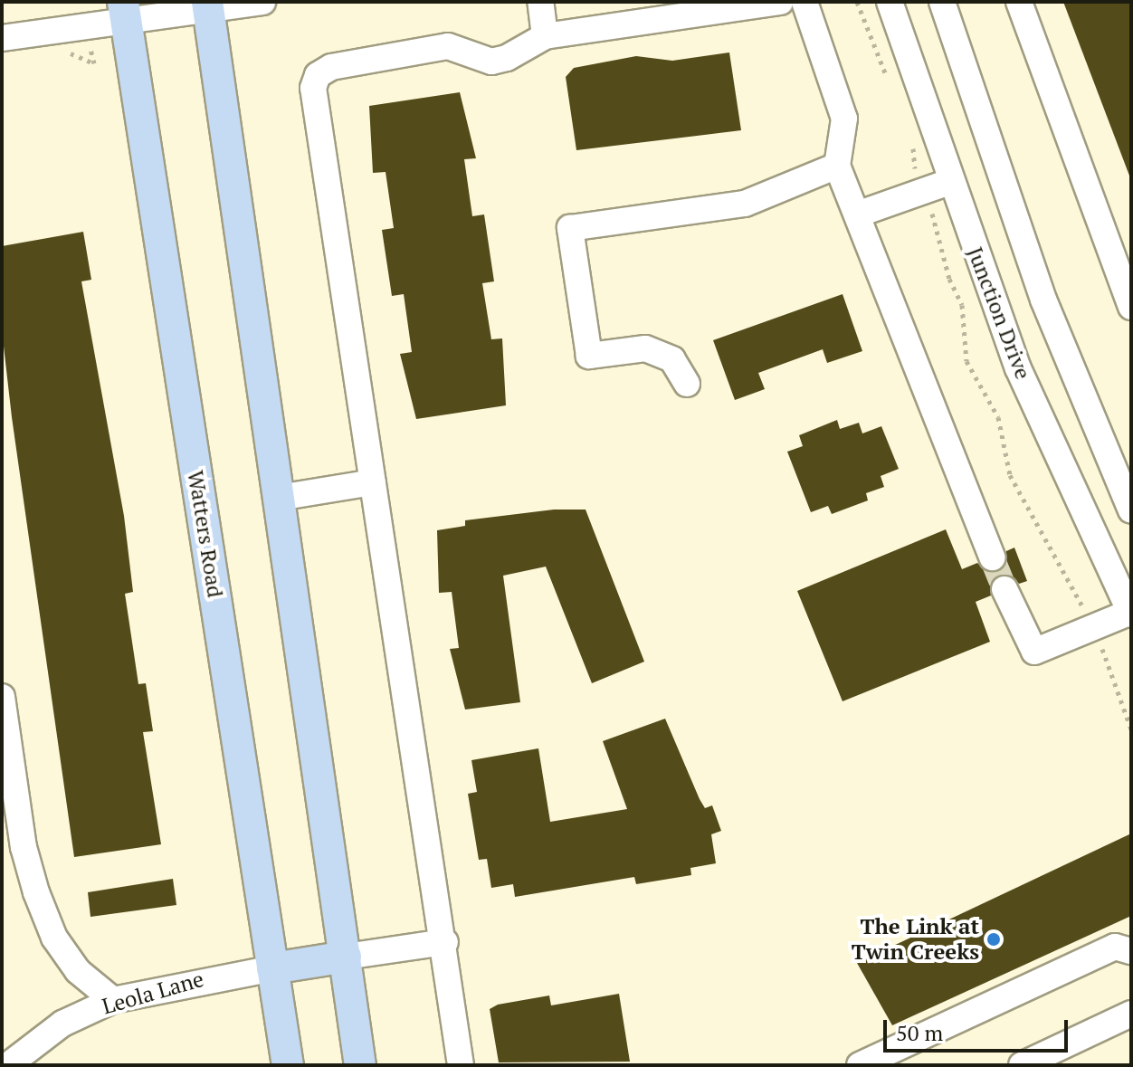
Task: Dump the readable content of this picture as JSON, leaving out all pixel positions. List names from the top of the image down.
{
  "streets": {
    "main road": ["Watters Road"],
    "street": ["Junction Drive", "Leola Lane"]
  },
  "crossings": [
    ["Watters Road", "Leola Lane"]
  ],
  "places": ["The Link at Twin Creeks"],
  "scale_bar": "50 m"
}
